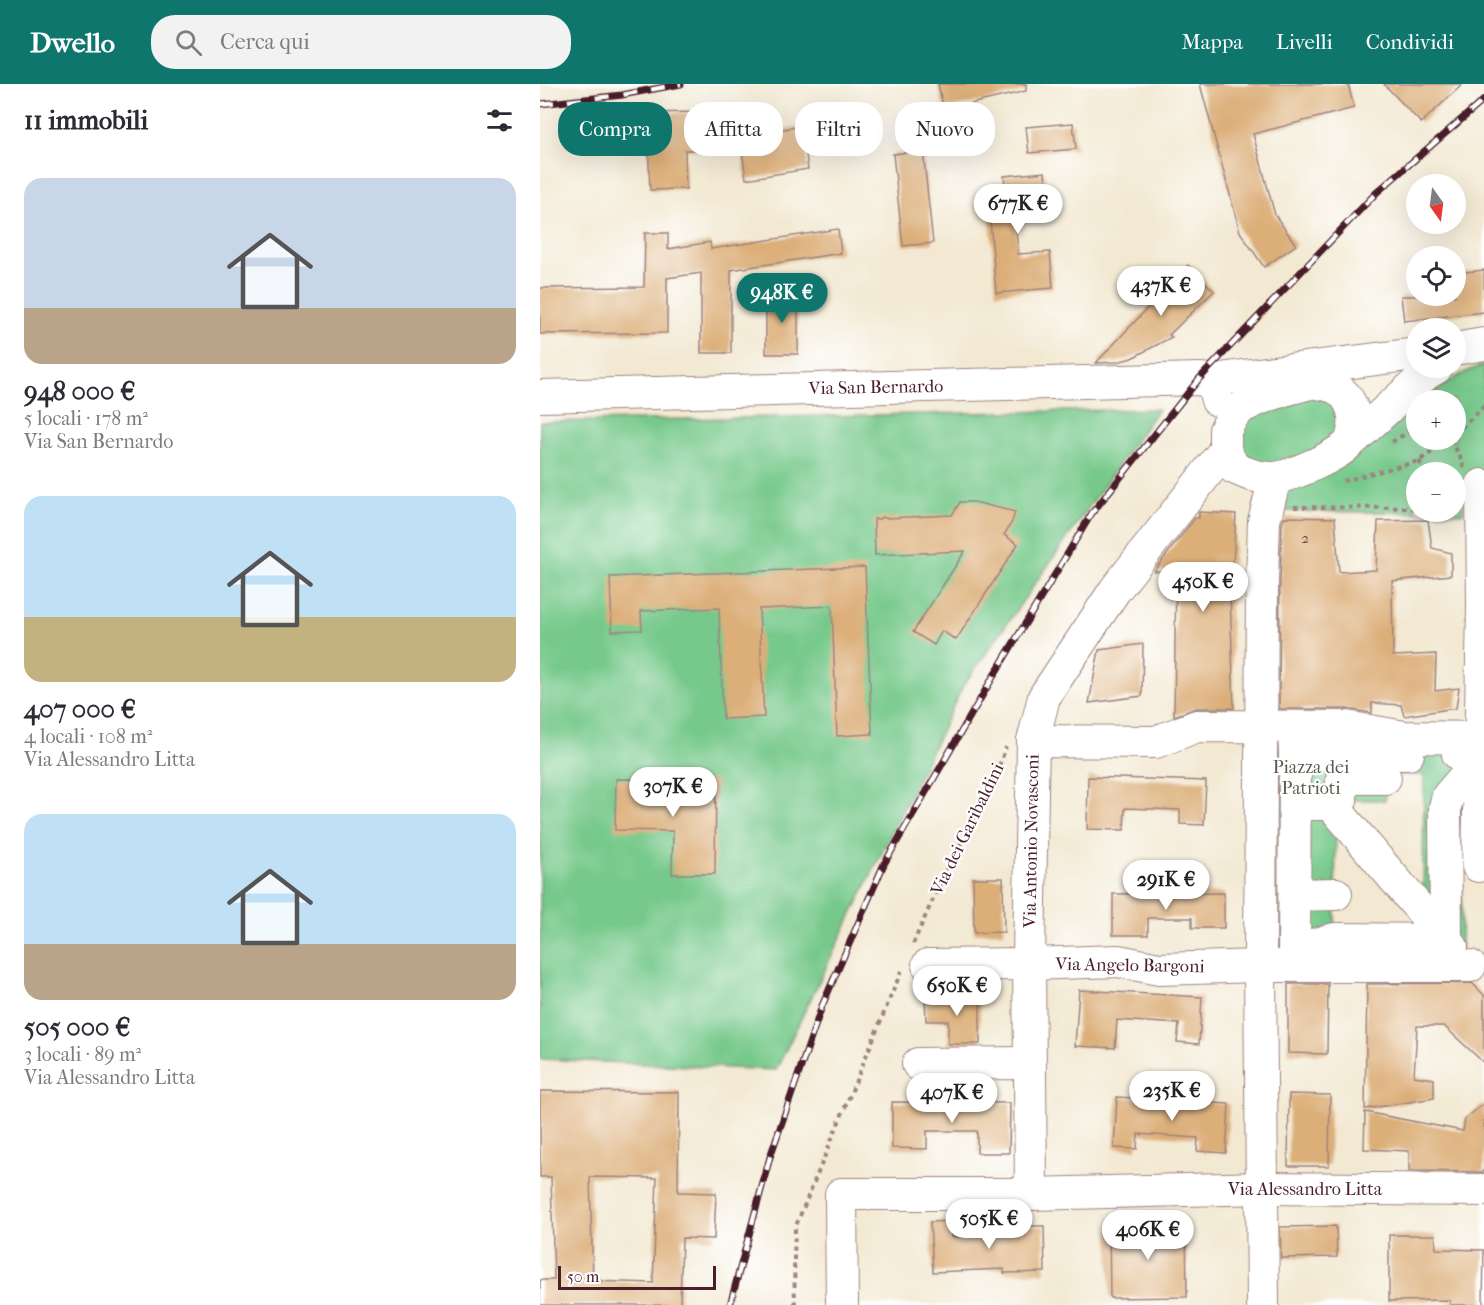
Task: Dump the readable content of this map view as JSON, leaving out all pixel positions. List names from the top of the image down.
{
  "streets": {
    "street": [
      "Via San Bernardo",
      "Via Antonio Novasconi",
      "Via Angelo Bargoni",
      "Via Alessandro Litta"
    ],
    "path": ["Via dei Garibaldini"]
  },
  "crossings": [
    ["Via dei Garibaldini", "Via Antonio Novasconi"],
    ["Via dei Garibaldini", "Via Angelo Bargoni"],
    ["Via Antonio Novasconi", "Via Angelo Bargoni"],
    ["Via Antonio Novasconi", "Via Alessandro Litta"]
  ],
  "parks": ["Piazza dei Patrioti"],
  "house_numbers": ["2"],
  "scale_bar": "50 m",
  "north": "bottom",
  "page": {
    "header": "Dwello",
    "search": "Cerca qui",
    "nav": ["Mappa", "Livelli", "Condividi"],
    "heading": "11 immobili",
    "chip": [
      "Compra",
      "Affitta",
      "Filtri",
      "Nuovo"
    ],
    "list": [
      {
        "name": "948 000 €",
        "note": "5 locali · 178 m² · Via San Bernardo"
      },
      {
        "name": "407 000 €",
        "note": "4 locali · 108 m² · Via Alessandro Litta"
      },
      {
        "name": "505 000 €",
        "note": "3 locali · 89 m² · Via Alessandro Litta"
      }
    ],
    "map_buttons": ["+", "−"],
    "price": [
      "677K €",
      "437K €",
      "948K €",
      "450K €",
      "307K €",
      "291K €",
      "650K €",
      "235K €",
      "407K €",
      "505K €",
      "406K €"
    ],
    "scale": "50 m"
  }
}
